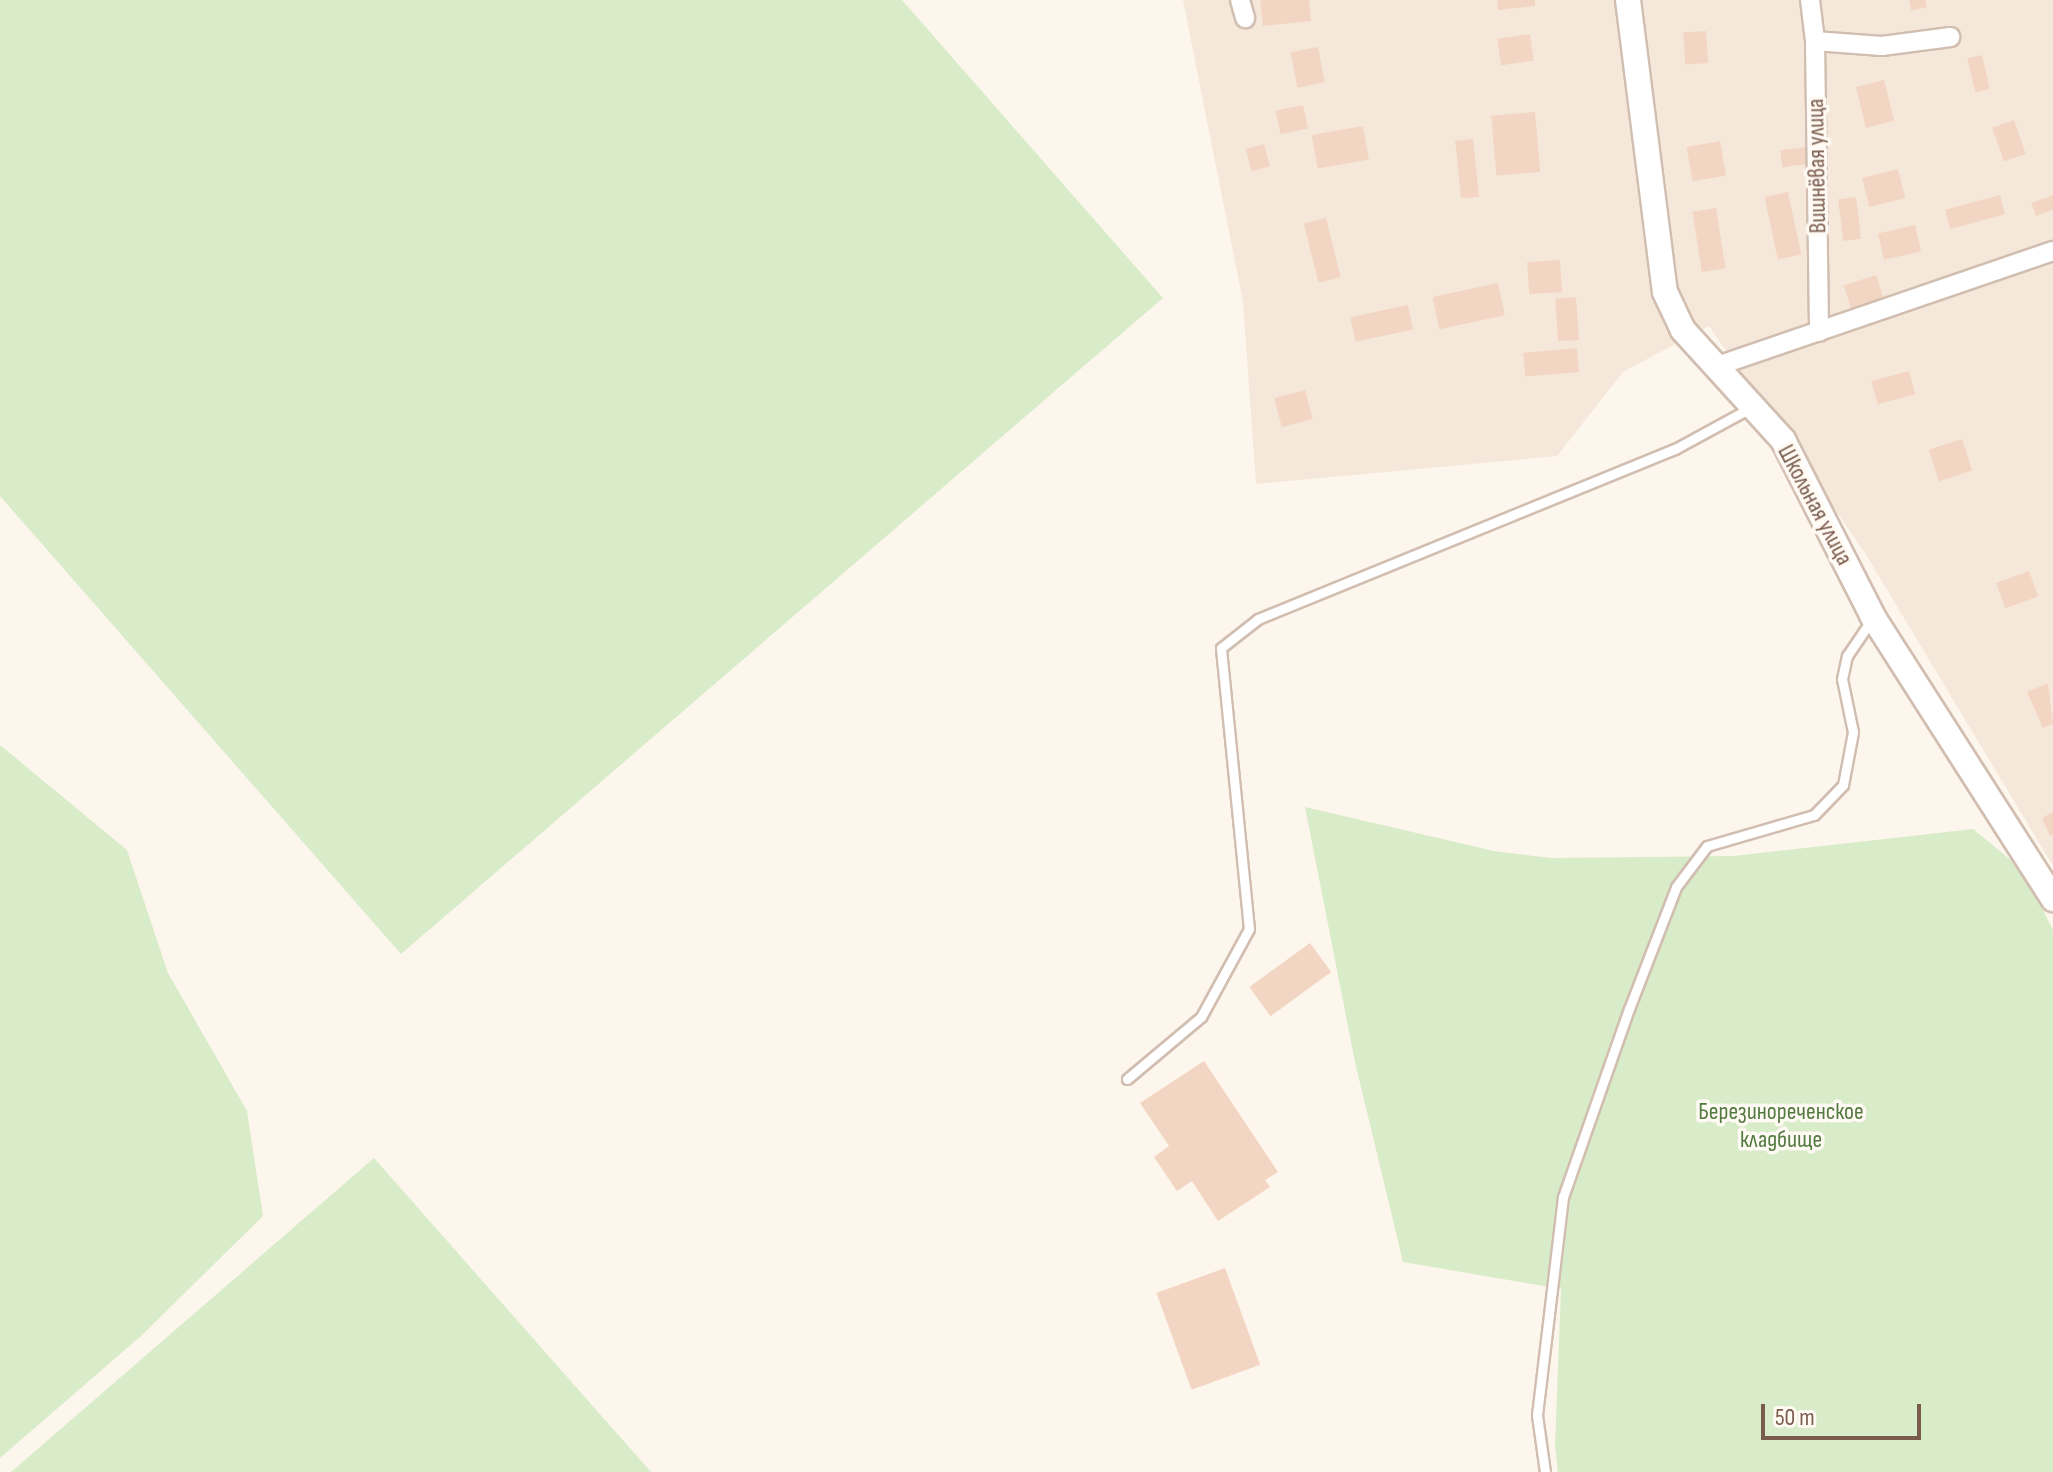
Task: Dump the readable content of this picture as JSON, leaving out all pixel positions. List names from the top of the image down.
{
  "streets": {
    "street": ["Вишнёвая улица", "Школьная улица"]
  },
  "parks": ["Березинореченское кладбище"],
  "scale_bar": "50 m"
}
